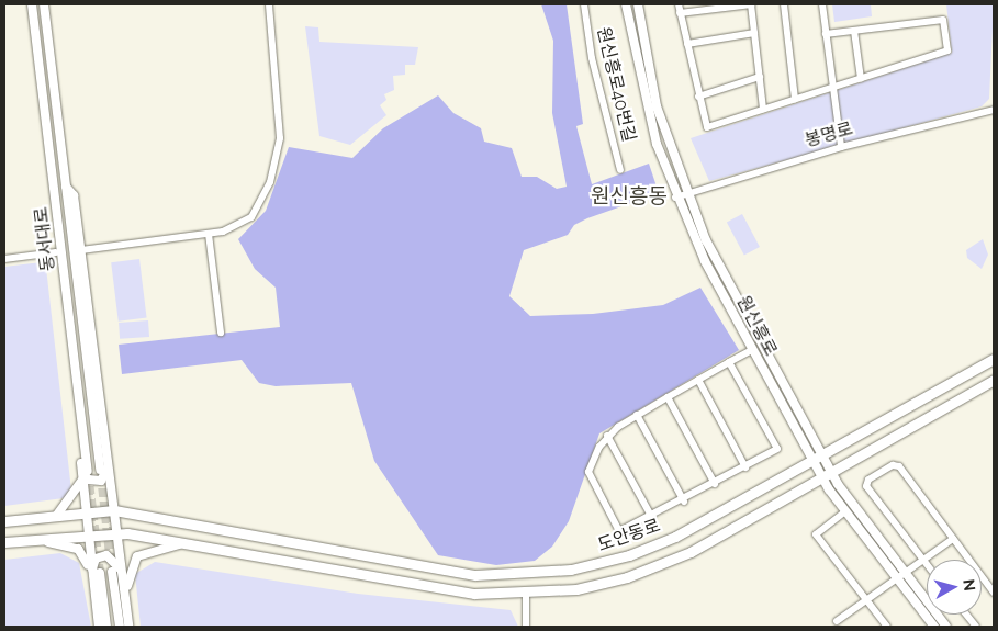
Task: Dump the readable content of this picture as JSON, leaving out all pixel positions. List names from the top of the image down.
{
  "streets": {
    "main road": ["도안동로"],
    "street": [
      "원신흥로40번길",
      "봉명로",
      "동서대로",
      "원신흥로"
    ]
  },
  "crossings": [
    ["봉명로", "원신흥로"],
    ["원신흥로", "도안동로"]
  ],
  "districts": ["원신흥동"],
  "north": "right"
}
